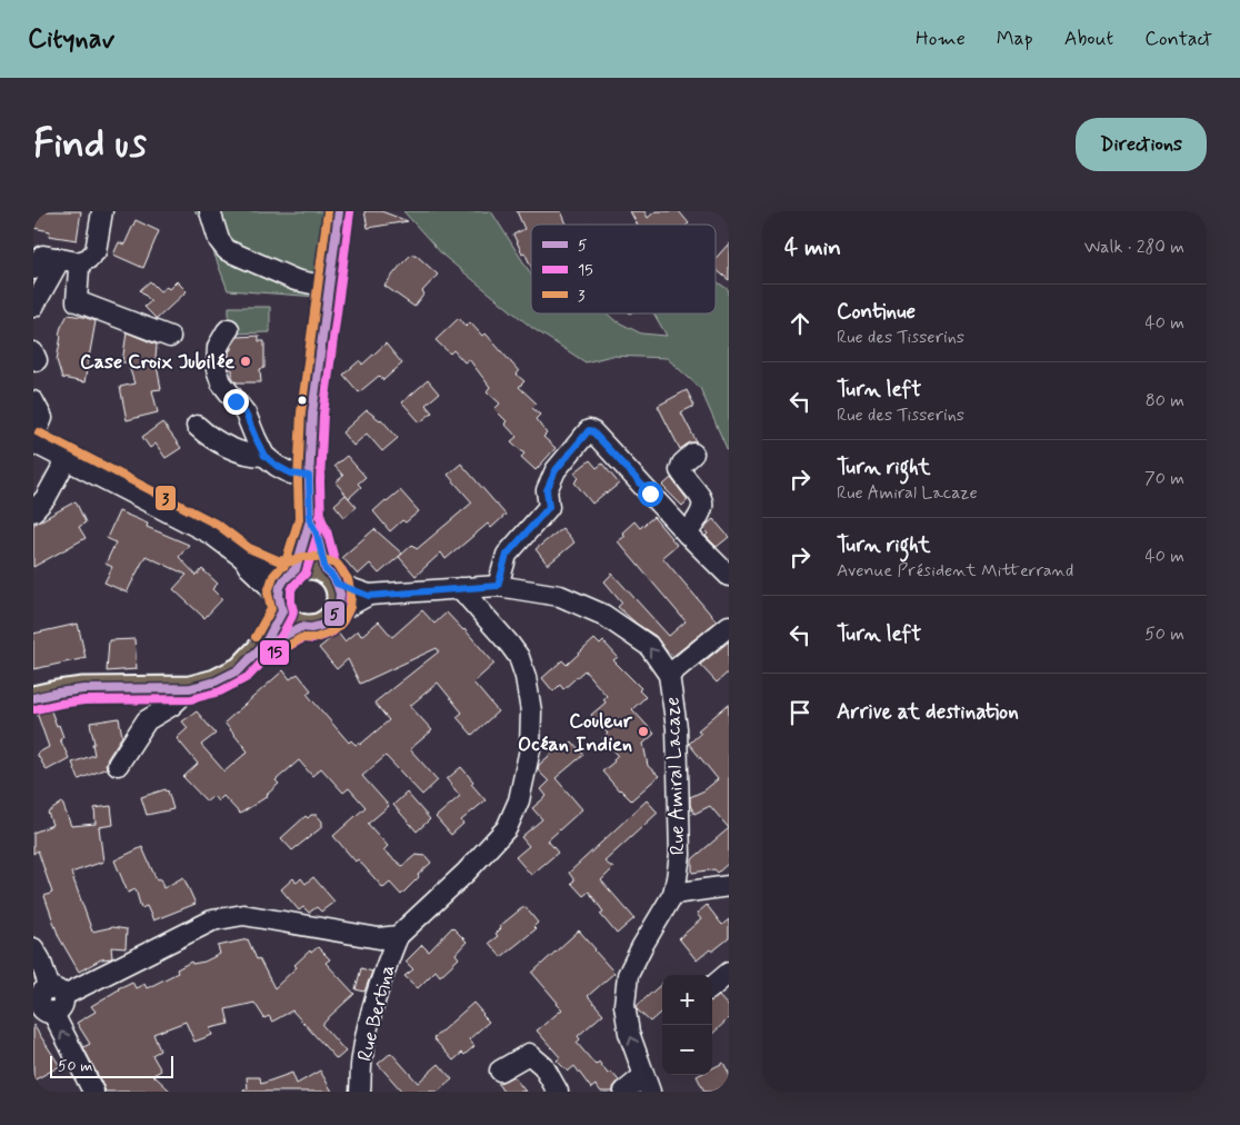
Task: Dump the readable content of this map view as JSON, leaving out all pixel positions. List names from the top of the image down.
{
  "streets": {
    "street": ["Rue Amiral Lacaze", "Rue Bertina"]
  },
  "places": ["Case Croix Jubilée", "Couleur Océan Indien"],
  "lines": ["transit line 5", "transit line 3", "transit line 15"],
  "legend": ["5", "15", "3"],
  "scale_bar": "50 m",
  "page": {
    "header": "Citynav",
    "nav": [
      "Home",
      "Map",
      "About",
      "Contact"
    ],
    "buttons": "Directions",
    "title": "Find us",
    "heading": ["4 min", "Walk · 280 m"],
    "list": [
      ["Continue", "Rue des Tisserins", "40 m"],
      ["Turn left", "Rue des Tisserins", "80 m"],
      ["Turn right", "Rue Amiral Lacaze", "70 m"],
      ["Turn right", "Avenue Président Mitterrand", "40 m"],
      ["Turn left", "50 m"],
      "Arrive at destination"
    ],
    "map_buttons": ["+", "−"],
    "scale": "50 m"
  }
}
